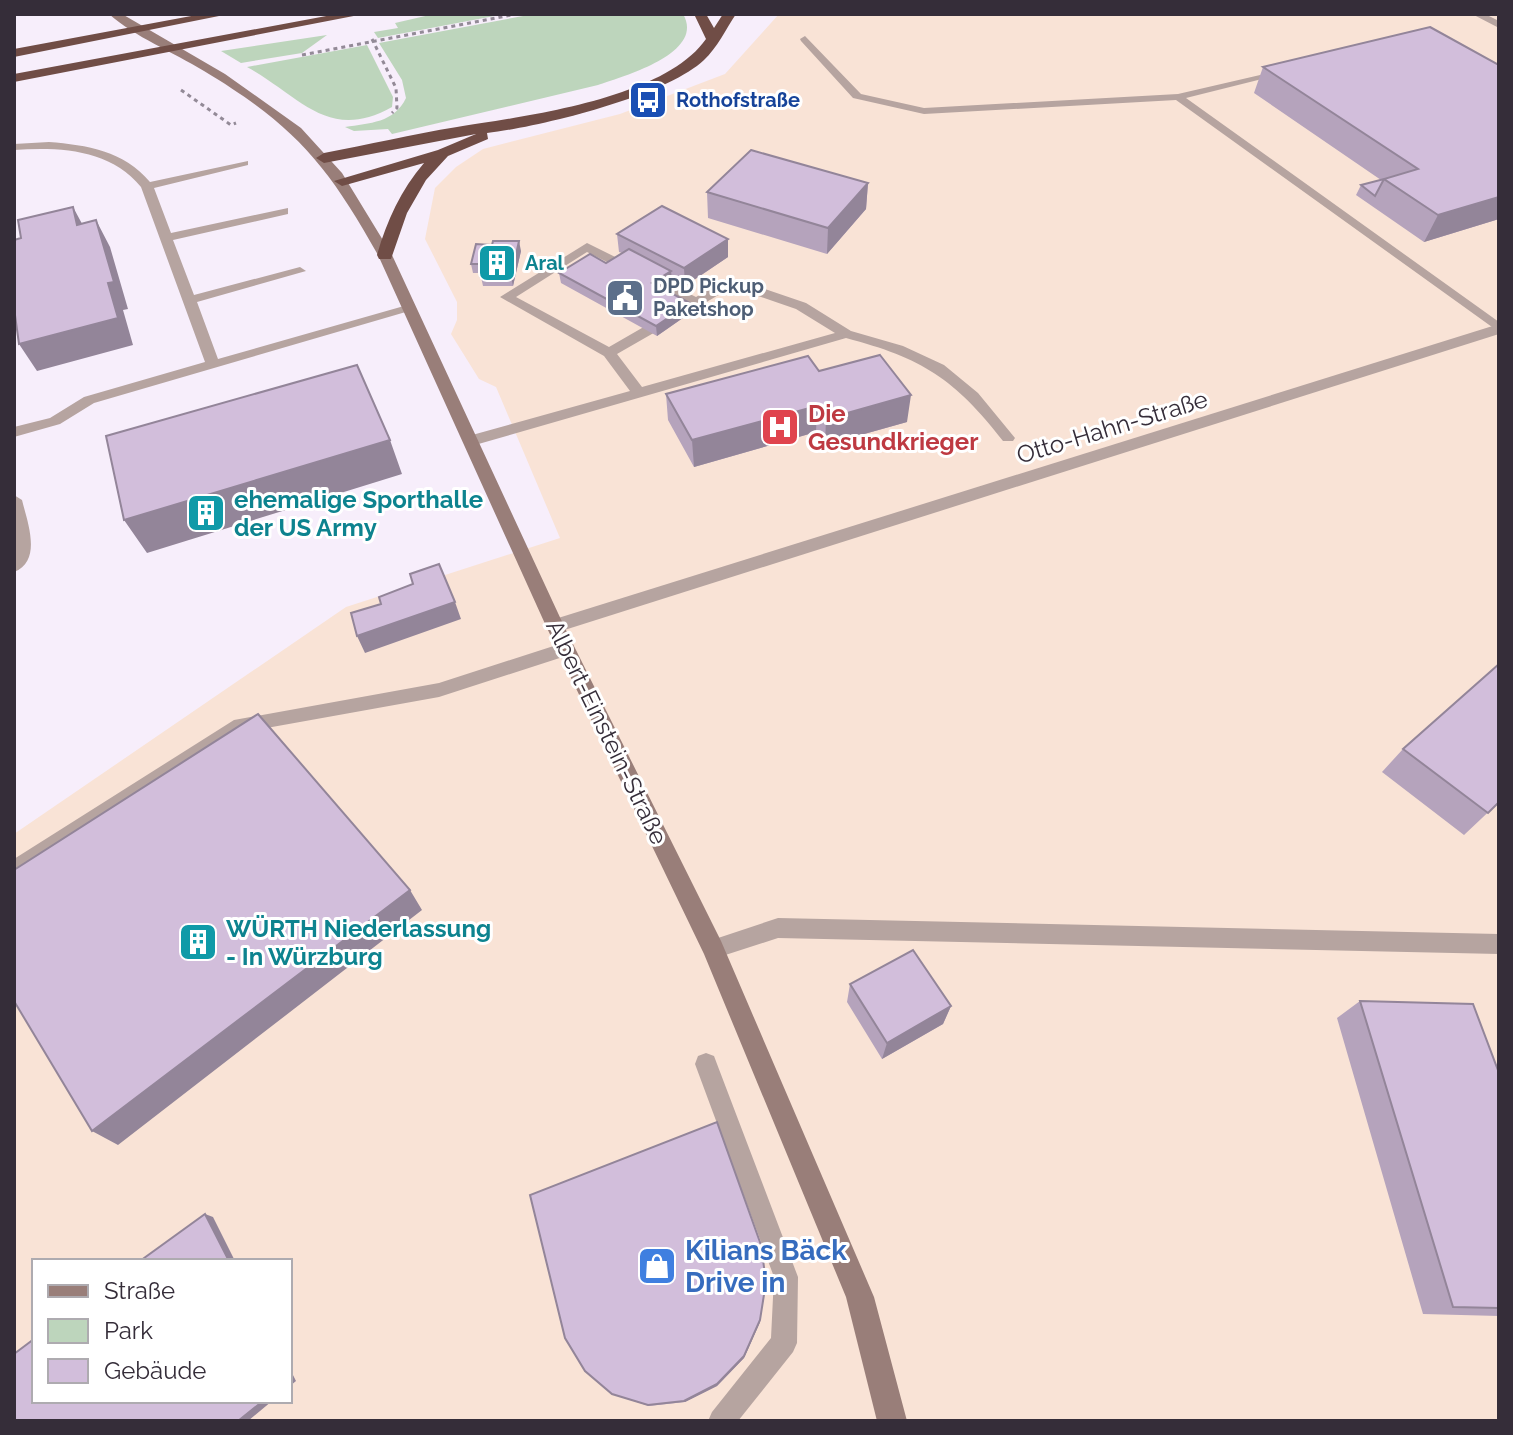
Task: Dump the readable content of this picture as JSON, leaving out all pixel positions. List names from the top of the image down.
{
  "streets": {
    "street": ["Otto-Hahn-Straße", "Albert-Einstein-Straße"]
  },
  "crossings": [
    ["Otto-Hahn-Straße", "Albert-Einstein-Straße"]
  ],
  "places": {
    "bus stop": ["Rothofstraße"],
    "building": ["Aral", "ehemalige Sporthalle der US Army", "WÜRTH Niederlassung - In Würzburg"],
    "public building": ["DPD Pickup Paketshop"],
    "hospital": ["Die Gesundkrieger"],
    "shop": ["Kilians Bäck Drive in"]
  },
  "legend": ["Straße", "Park", "Gebäude"]
}
